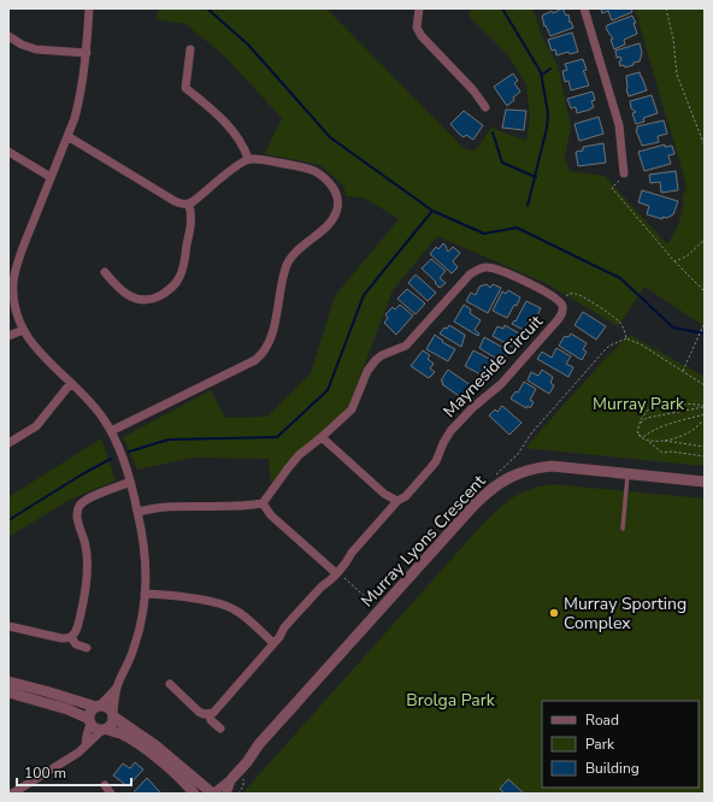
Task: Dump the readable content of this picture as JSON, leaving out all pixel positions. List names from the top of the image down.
{
  "streets": {
    "street": ["Mayneside Circuit", "Murray Lyons Crescent"]
  },
  "parks": ["Murray Park", "Brolga Park"],
  "places": ["Murray Sporting Complex"],
  "legend": ["Road", "Park", "Building"],
  "scale_bar": "100 m"
}
